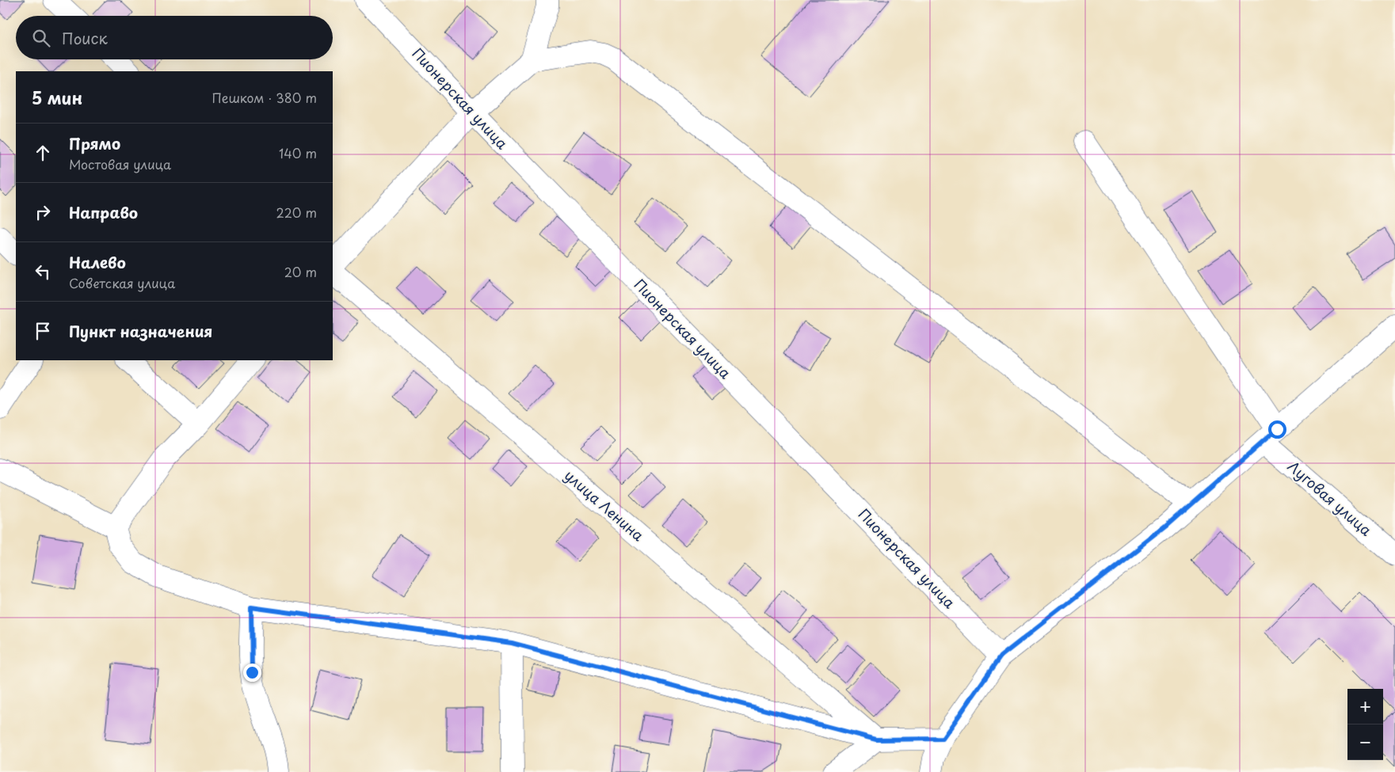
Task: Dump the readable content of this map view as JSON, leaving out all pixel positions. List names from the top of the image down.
{
  "streets": {
    "street": ["Пионерская улица", "Луговая улица", "улица Ленина"]
  },
  "page": {
    "search": "Поиск",
    "heading": ["5 мин", "Пешком · 380 m"],
    "list": [
      ["Прямо", "Мостовая улица", "140 m"],
      ["Направо", "220 m"],
      ["Налево", "Советская улица", "20 m"],
      "Пункт назначения"
    ],
    "map_buttons": ["+", "−"]
  }
}
